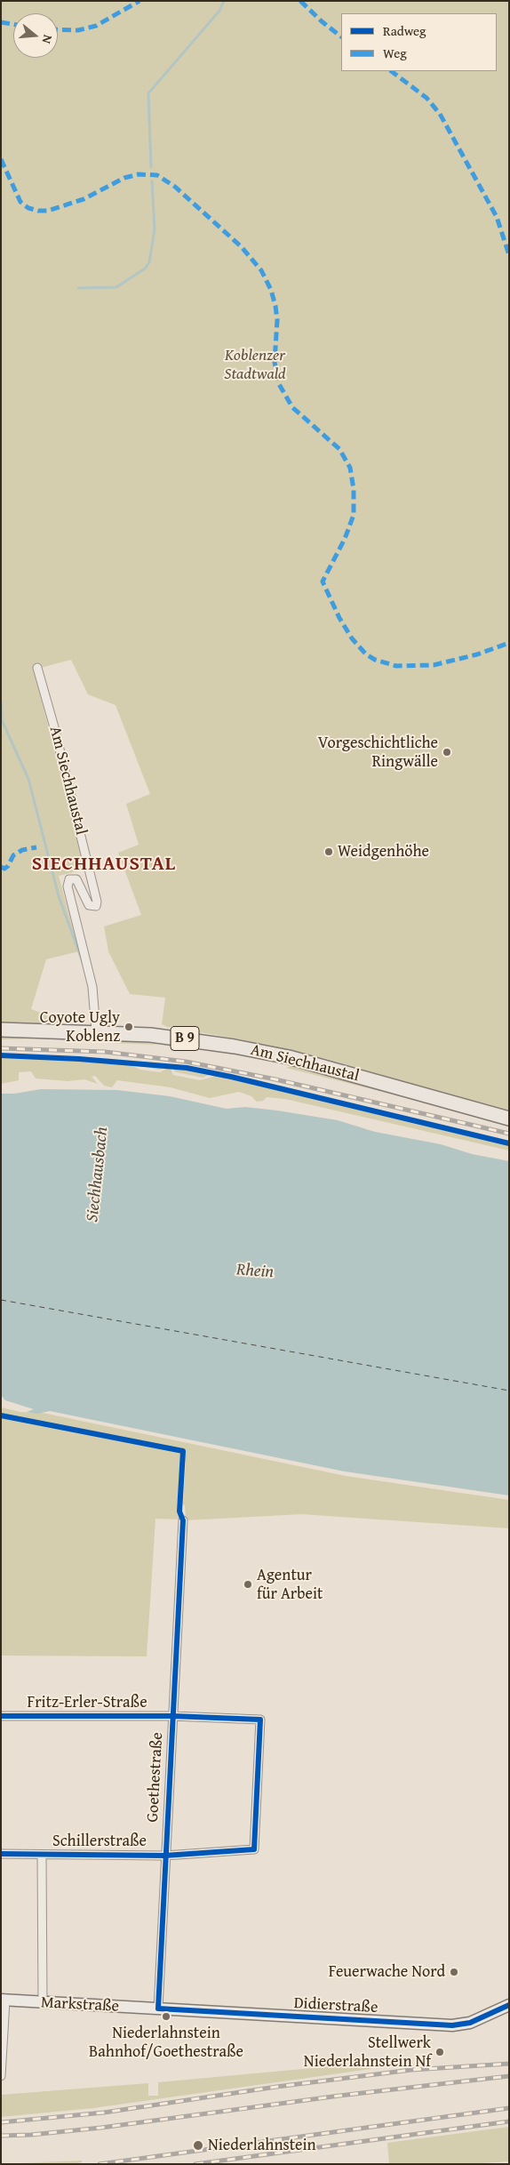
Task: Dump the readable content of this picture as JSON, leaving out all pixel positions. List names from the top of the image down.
{
  "streets": {
    "main road": ["Am Siechhaustal", "B 9"],
    "street": [
      "Fritz-Erler-Straße",
      "Goethestraße",
      "Schillerstraße",
      "Markstraße",
      "Didierstraße"
    ]
  },
  "crossings": [
    ["Fritz-Erler-Straße", "Goethestraße"],
    ["Fritz-Erler-Straße", "Schillerstraße"],
    ["Goethestraße", "Schillerstraße"],
    ["Goethestraße", "Markstraße"],
    ["Goethestraße", "Didierstraße"],
    ["Markstraße", "Didierstraße"]
  ],
  "districts": ["SIECHHAUSTAL"],
  "water": ["Siechhausbach", "Rhein"],
  "parks": ["Koblenzer Stadtwald"],
  "places": [
    "Vorgeschichtliche Ringwälle",
    "Weidgenhöhe",
    "Coyote Ugly Koblenz",
    "Agentur für Arbeit",
    "Feuerwache Nord",
    "Niederlahnstein Bahnhof/Goethestraße",
    "Stellwerk Niederlahnstein Nf",
    "Niederlahnstein"
  ],
  "legend": ["Radweg", "Weg"],
  "north": "right"
}
